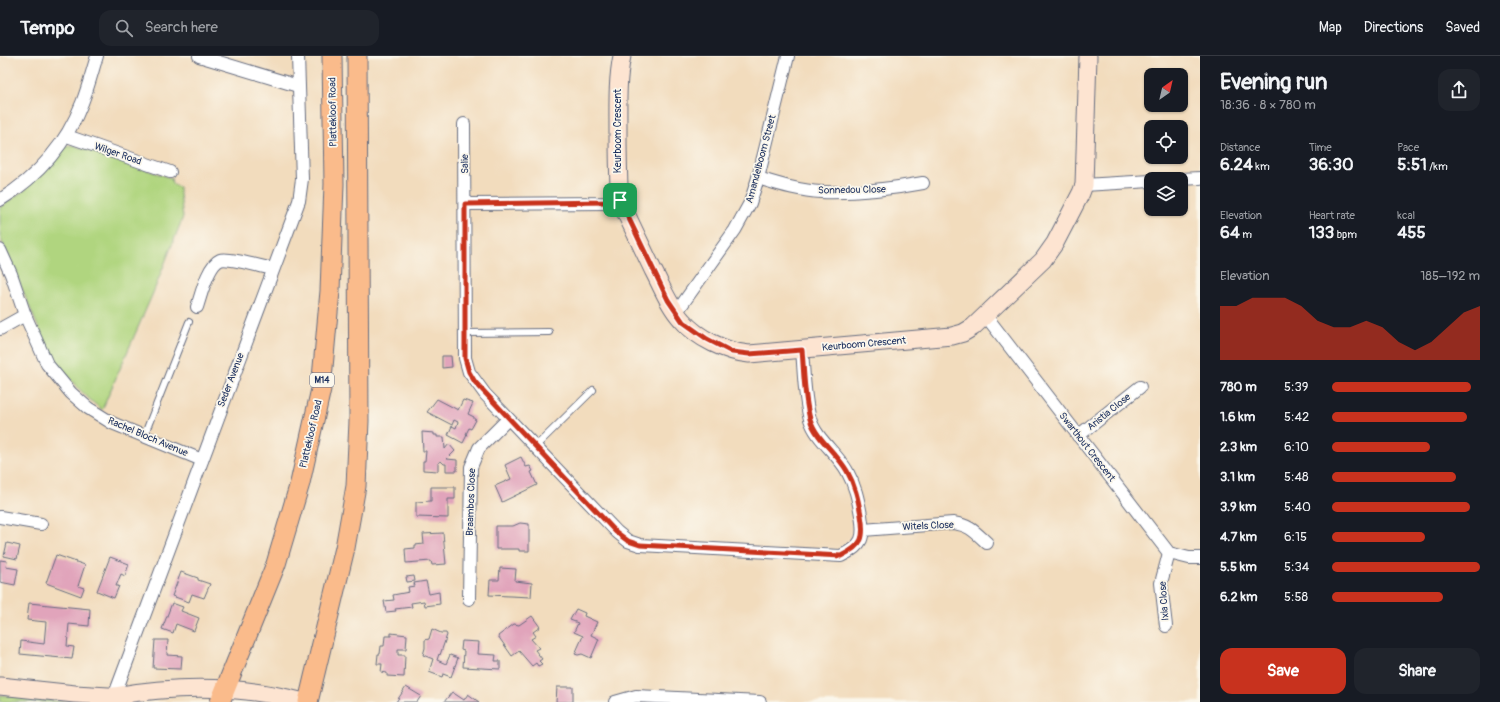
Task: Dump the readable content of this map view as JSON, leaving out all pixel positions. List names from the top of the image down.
{
  "streets": {
    "main road": ["Plattekloof Road", "M14"],
    "street": [
      "Keurboom Crescent",
      "Wilger Road",
      "Amandelboom Street",
      "Salie",
      "Sonnedou Close",
      "Seder Avenue",
      "Aristia Close",
      "Rachel Bloch Avenue",
      "Swarthout Crescent",
      "Braambos Close",
      "Witels Close",
      "Ixia Close"
    ]
  },
  "crossings": [
    ["Keurboom Crescent", "Amandelboom Street"],
    ["Keurboom Crescent", "Swarthout Crescent"],
    ["Amandelboom Street", "Sonnedou Close"],
    ["Salie", "Braambos Close"],
    ["Salie", "Witels Close"],
    ["Seder Avenue", "Rachel Bloch Avenue"],
    ["Aristia Close", "Swarthout Crescent"],
    ["Swarthout Crescent", "Ixia Close"]
  ],
  "north": "top right",
  "page": {
    "header": "Tempo",
    "search": "Search here",
    "nav": ["Map", "Directions", "Saved"],
    "heading": ["Evening run", "18:36 · 8 × 780 m"],
    "stats": [
      ["Distance", "6.24 km"],
      ["Time", "36:30"],
      ["Pace", "5:51 /km"],
      ["Elevation", "64 m"],
      ["Heart rate", "133 bpm"],
      ["kcal", "455"]
    ],
    "chart": ["Elevation", "185–192 m"],
    "list": [
      {
        "name": "780 m",
        "note": "5:39"
      },
      {
        "name": "1.6 km",
        "note": "5:42"
      },
      {
        "name": "2.3 km",
        "note": "6:10"
      },
      {
        "name": "3.1 km",
        "note": "5:48"
      },
      {
        "name": "3.9 km",
        "note": "5:40"
      },
      {
        "name": "4.7 km",
        "note": "6:15"
      },
      {
        "name": "5.5 km",
        "note": "5:34"
      },
      {
        "name": "6.2 km",
        "note": "5:58"
      }
    ],
    "buttons": ["Save", "Share"]
  }
}
